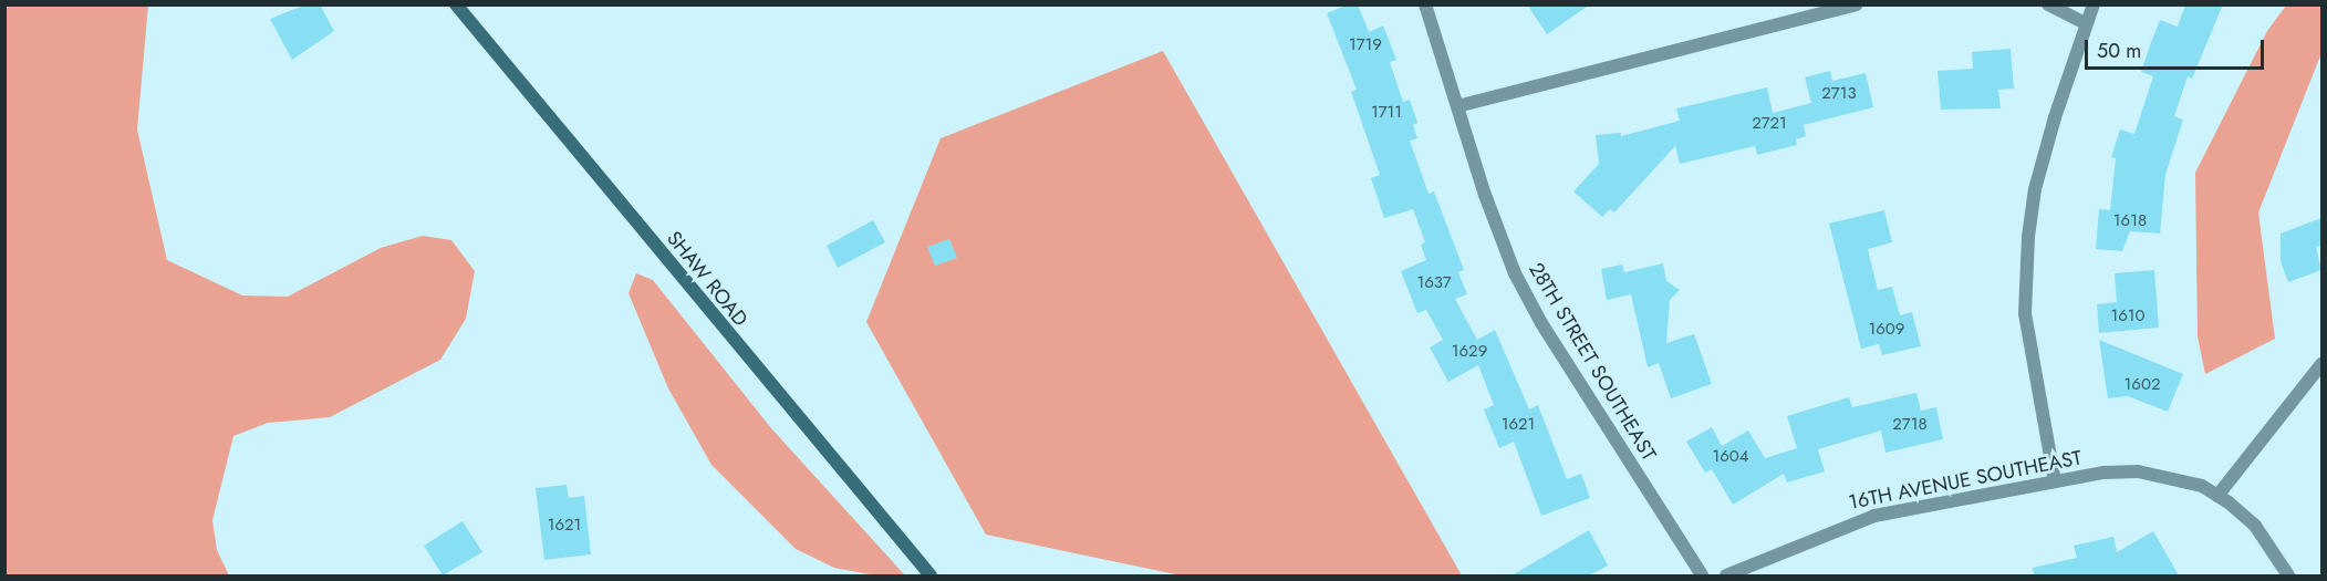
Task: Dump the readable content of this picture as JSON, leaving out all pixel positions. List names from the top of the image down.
{
  "streets": {
    "main road": ["SHAW ROAD"],
    "street": ["28TH STREET SOUTHEAST", "16TH AVENUE SOUTHEAST"]
  },
  "house_numbers": [
    "1719",
    "2713",
    "1711",
    "2721",
    "1618",
    "1637",
    "1610",
    "1609",
    "1629",
    "1602",
    "1621",
    "2718",
    "1604",
    "1621"
  ],
  "scale_bar": "50 m"
}
